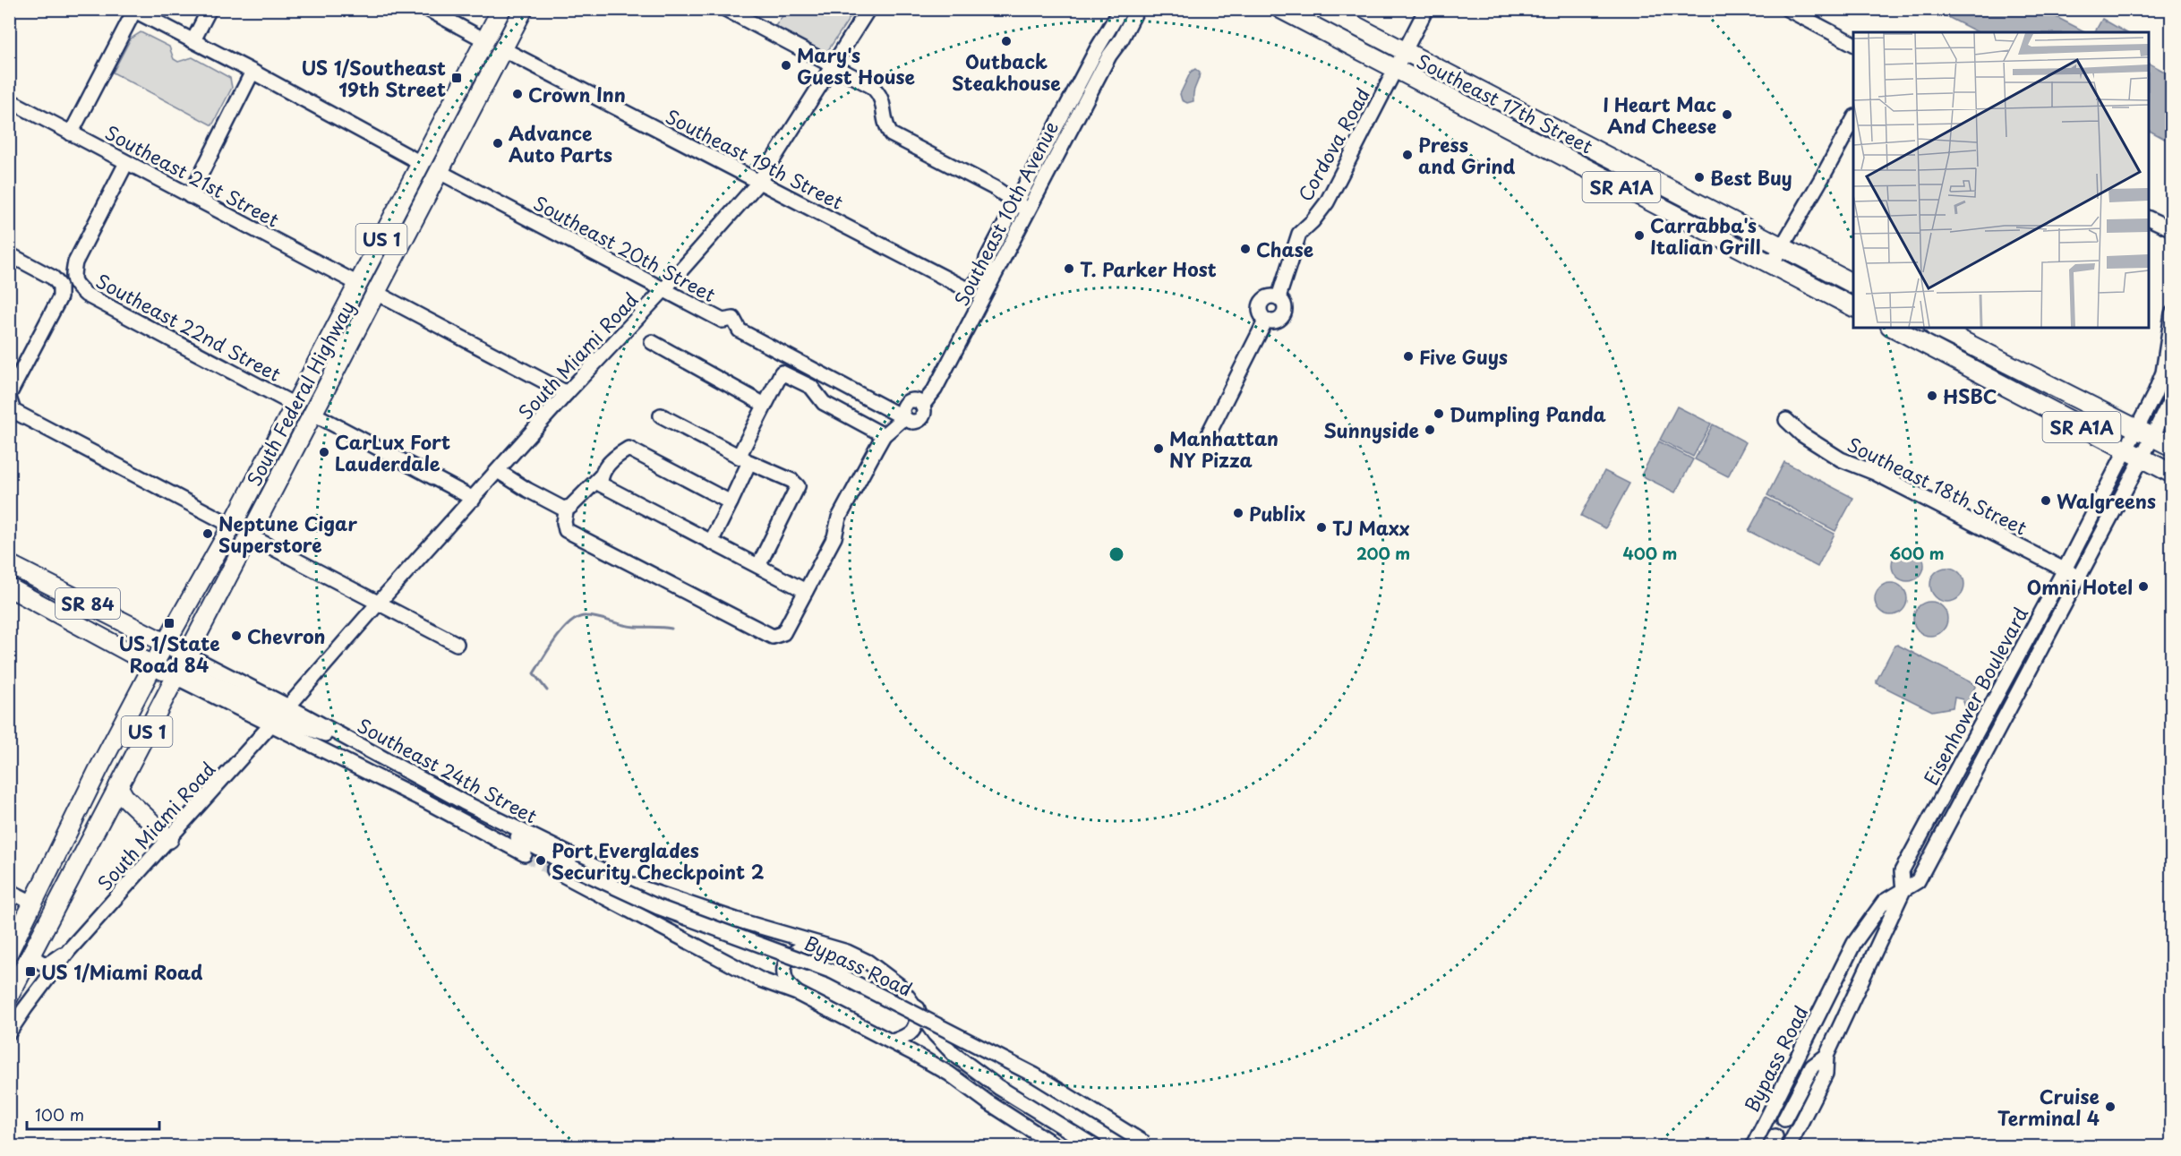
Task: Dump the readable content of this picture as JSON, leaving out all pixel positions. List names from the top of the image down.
{
  "streets": {
    "main road": [
      "Southeast 17th Street",
      "SR A1A",
      "US 1",
      "South Federal Highway",
      "SR 84"
    ],
    "street": [
      "Cordova Road",
      "Southeast 19th Street",
      "Southeast 21st Street",
      "Southeast 10th Avenue",
      "Southeast 20th Street",
      "Southeast 22nd Street",
      "South Miami Road",
      "Southeast 18th Street",
      "Eisenhower Boulevard",
      "Southeast 24th Street",
      "Bypass Road"
    ]
  },
  "crossings": [
    ["Southeast 17th Street", "Cordova Road"],
    ["Southeast 19th Street", "Southeast 10th Avenue"],
    ["Southeast 19th Street", "South Miami Road"],
    ["Southeast 19th Street", "South Federal Highway"],
    ["Southeast 21st Street", "Southeast 22nd Street"],
    ["Southeast 21st Street", "South Federal Highway"],
    ["SR A1A", "Eisenhower Boulevard"],
    ["Southeast 10th Avenue", "Southeast 20th Street"],
    ["Southeast 20th Street", "South Miami Road"],
    ["Southeast 20th Street", "South Federal Highway"],
    ["Southeast 22nd Street", "South Federal Highway"],
    ["South Miami Road", "South Federal Highway"],
    ["South Miami Road", "Southeast 24th Street"],
    ["South Federal Highway", "SR 84"],
    ["South Federal Highway", "Southeast 24th Street"],
    ["Southeast 18th Street", "Eisenhower Boulevard"],
    ["SR 84", "Southeast 24th Street"],
    ["Eisenhower Boulevard", "Bypass Road"],
    ["Southeast 24th Street", "Bypass Road"]
  ],
  "places": {
    "other": [
      "Outback Steakhouse",
      "Mary's Guest House",
      "Crown Inn",
      "I Heart Mac And Cheese",
      "Advance Auto Parts",
      "Press and Grind",
      "Best Buy",
      "Carrabba's Italian Grill",
      "Chase",
      "T. Parker Host",
      "Five Guys",
      "HSBC",
      "Dumpling Panda",
      "Sunnyside",
      "Manhattan NY Pizza",
      "CarLux Fort Lauderdale",
      "Walgreens",
      "Publix",
      "TJ Maxx",
      "Neptune Cigar Superstore",
      "Omni Hotel",
      "Chevron",
      "Port Everglades Security Checkpoint 2",
      "Cruise Terminal 4"
    ],
    "transit": ["US 1/Southeast 19th Street", "US 1/State Road 84", "US 1/Miami Road"]
  },
  "scale_bar": "100 m",
  "rings": ["200 m", "400 m", "600 m"]
}
